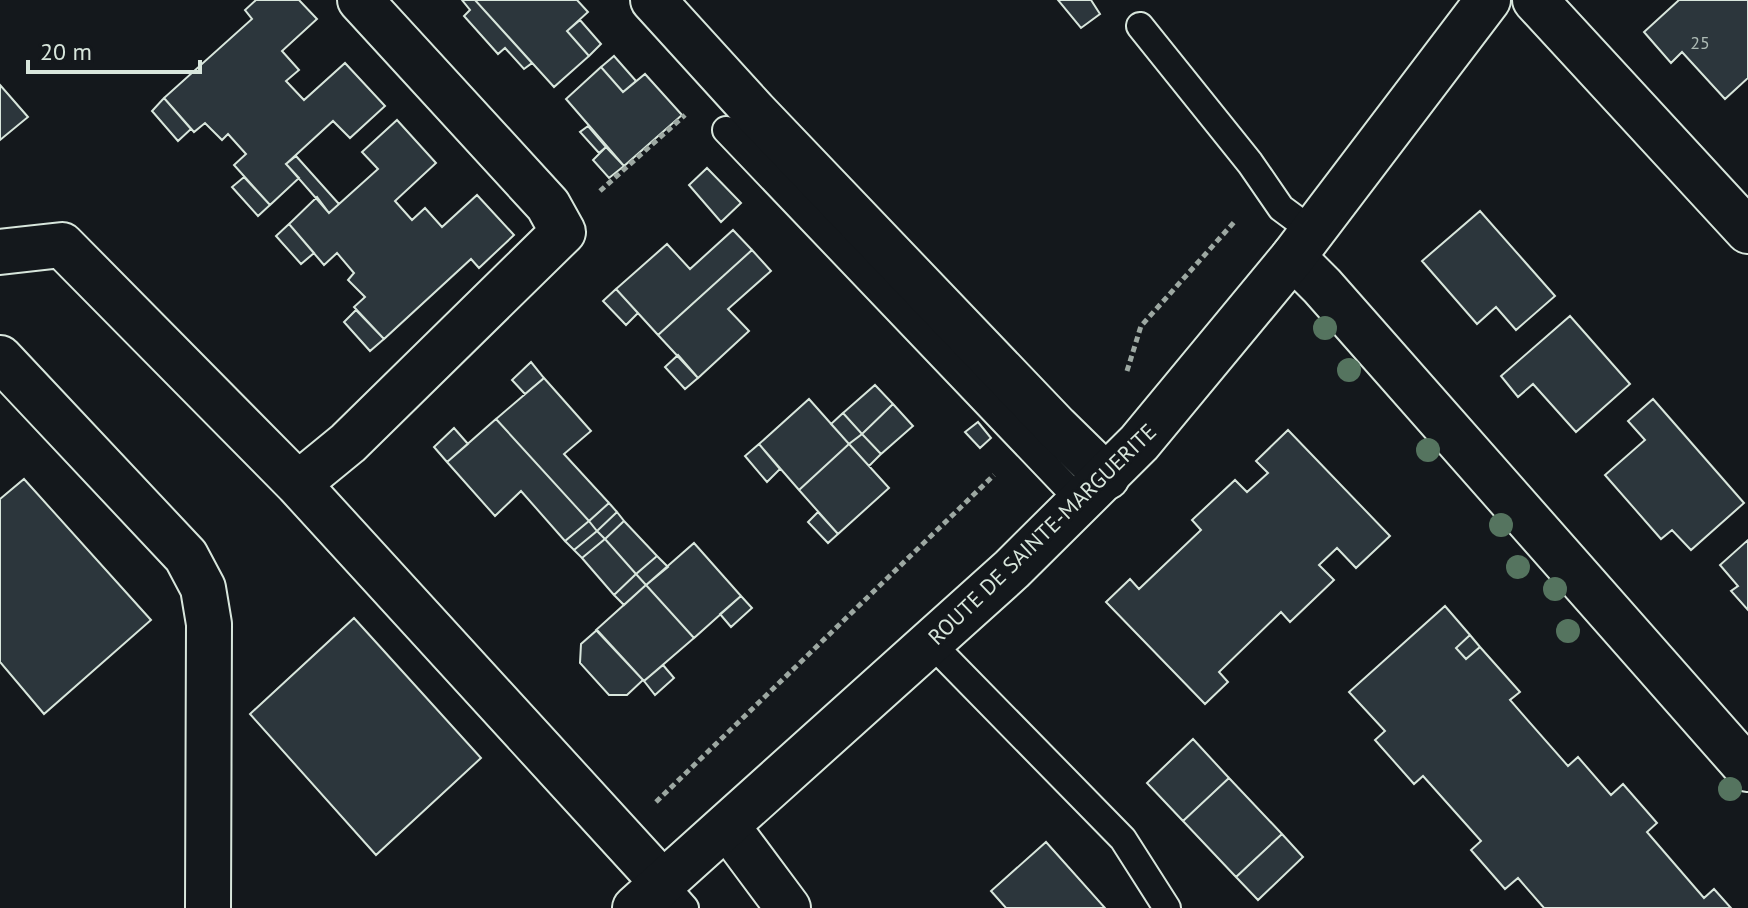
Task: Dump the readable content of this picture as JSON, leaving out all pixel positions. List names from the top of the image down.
{
  "streets": {
    "street": ["ROUTE DE SAINTE-MARGUERITE"]
  },
  "house_numbers": ["25"],
  "scale_bar": "20 m"
}
